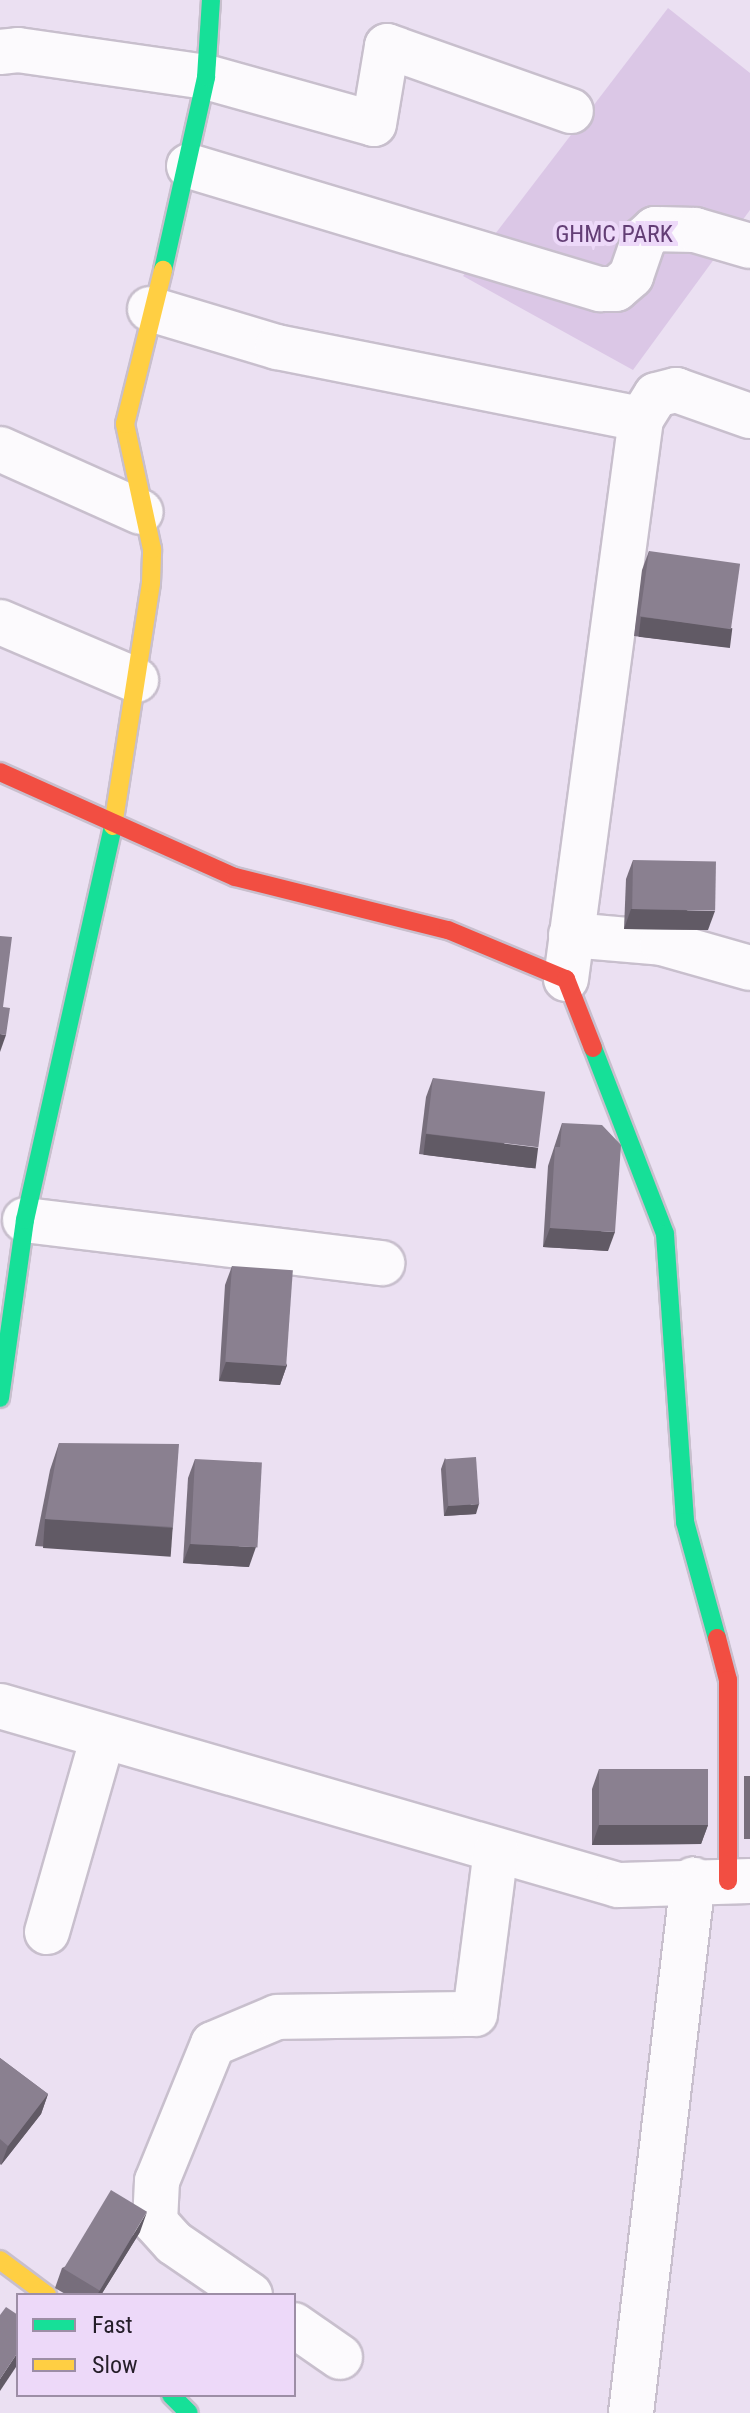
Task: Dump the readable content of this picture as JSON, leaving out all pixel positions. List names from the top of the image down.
{
  "parks": ["GHMC PARK"],
  "legend": ["Fast", "Slow"]
}
